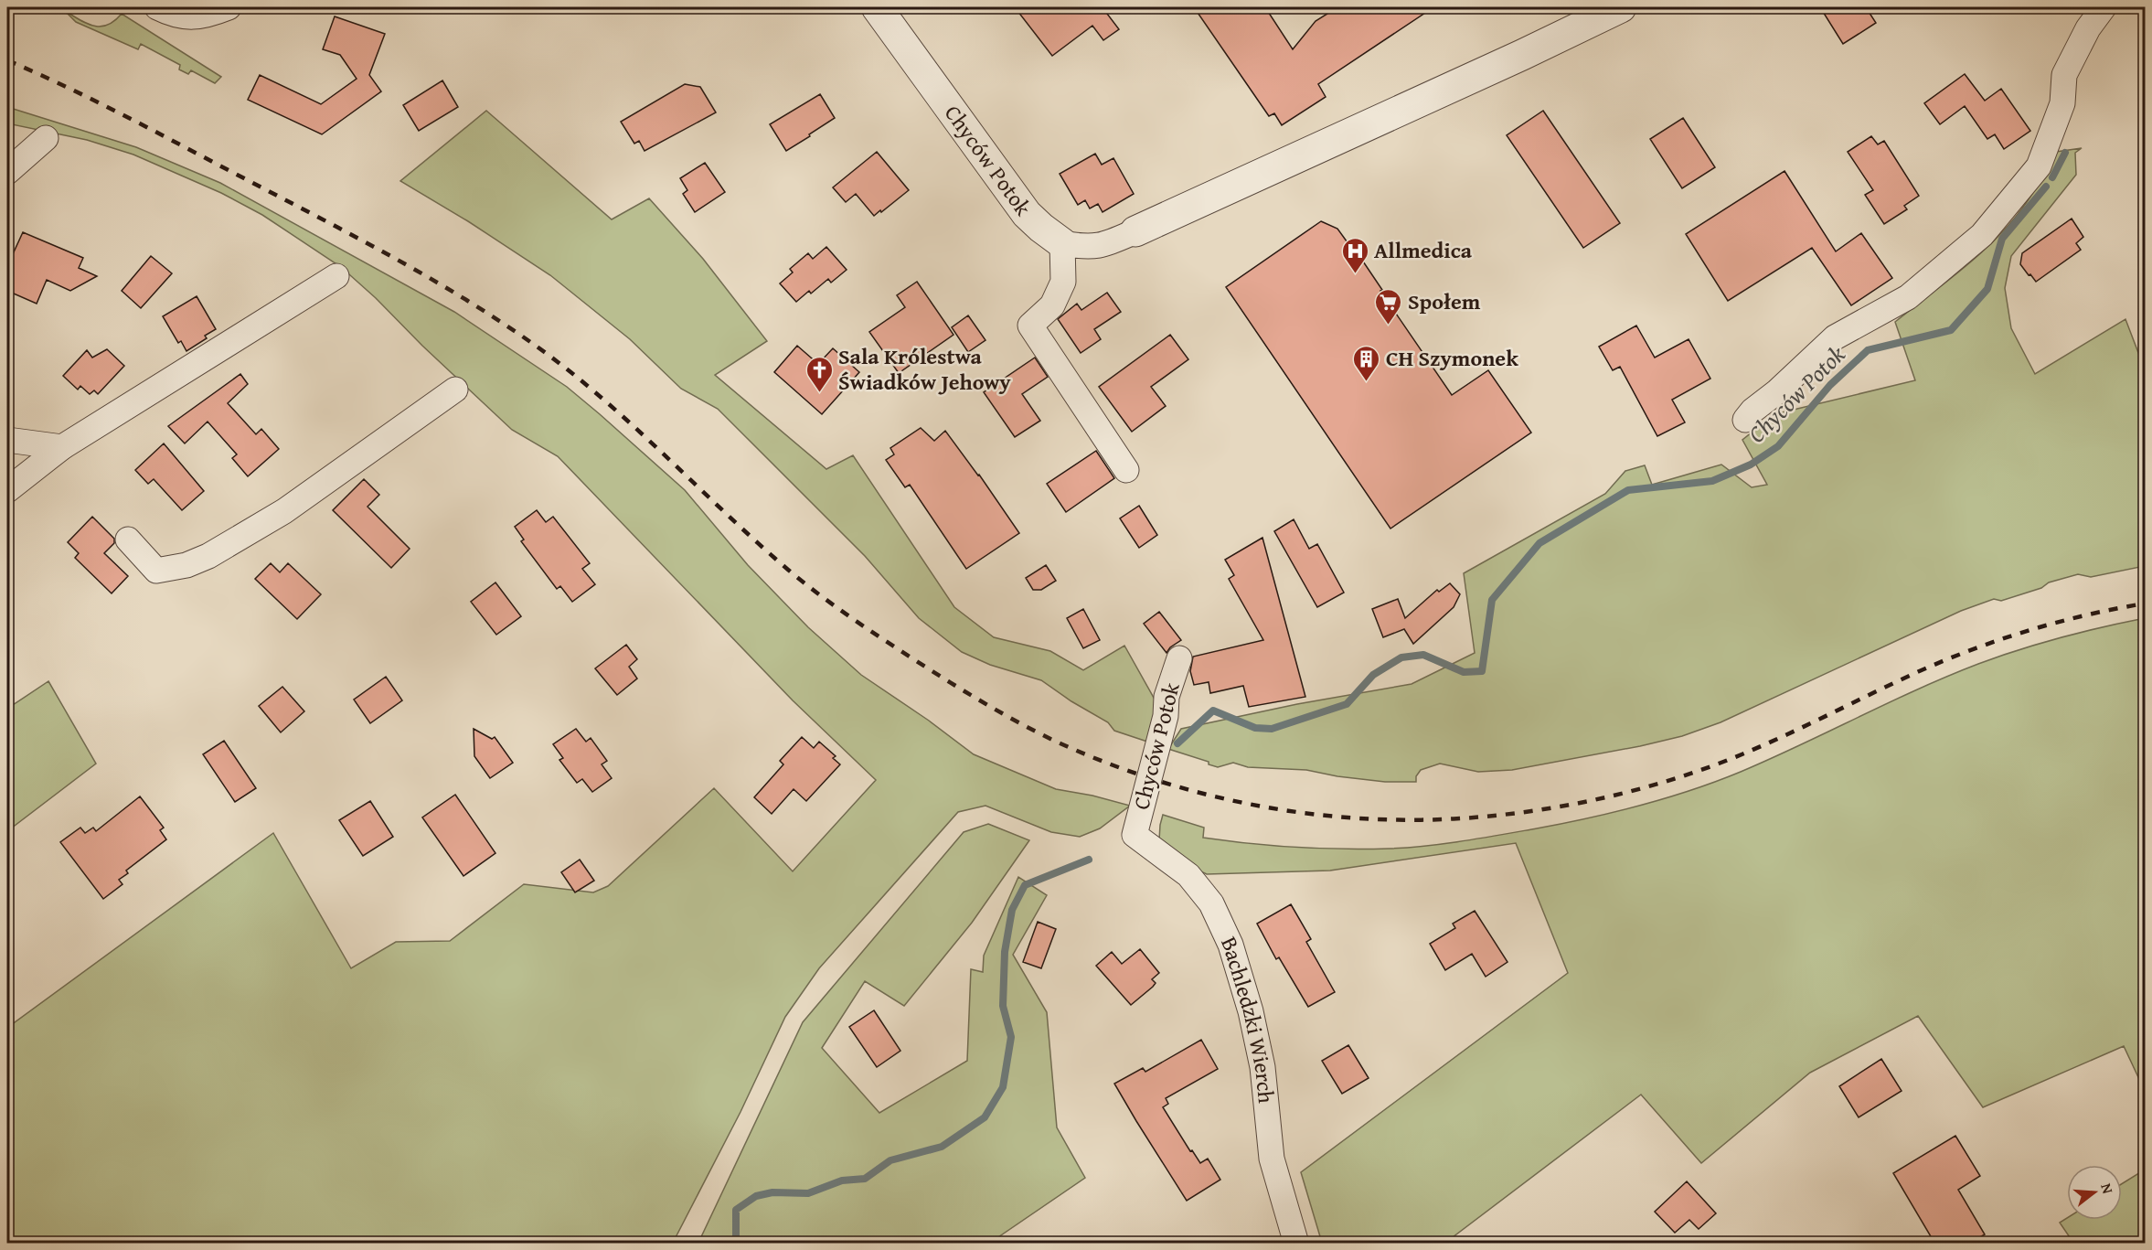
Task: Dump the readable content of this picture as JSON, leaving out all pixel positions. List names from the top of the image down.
{
  "streets": {
    "street": ["Chyców Potok", "Bachledzki Wierch"]
  },
  "crossings": [
    ["Chyców Potok", "Bachledzki Wierch"]
  ],
  "water": ["Chyców Potok"],
  "places": {
    "hospital": ["Allmedica"],
    "supermarket": ["Społem"],
    "building": ["CH Szymonek"],
    "church": ["Sala Królestwa Świadków Jehowy"]
  },
  "north": "right"
}
